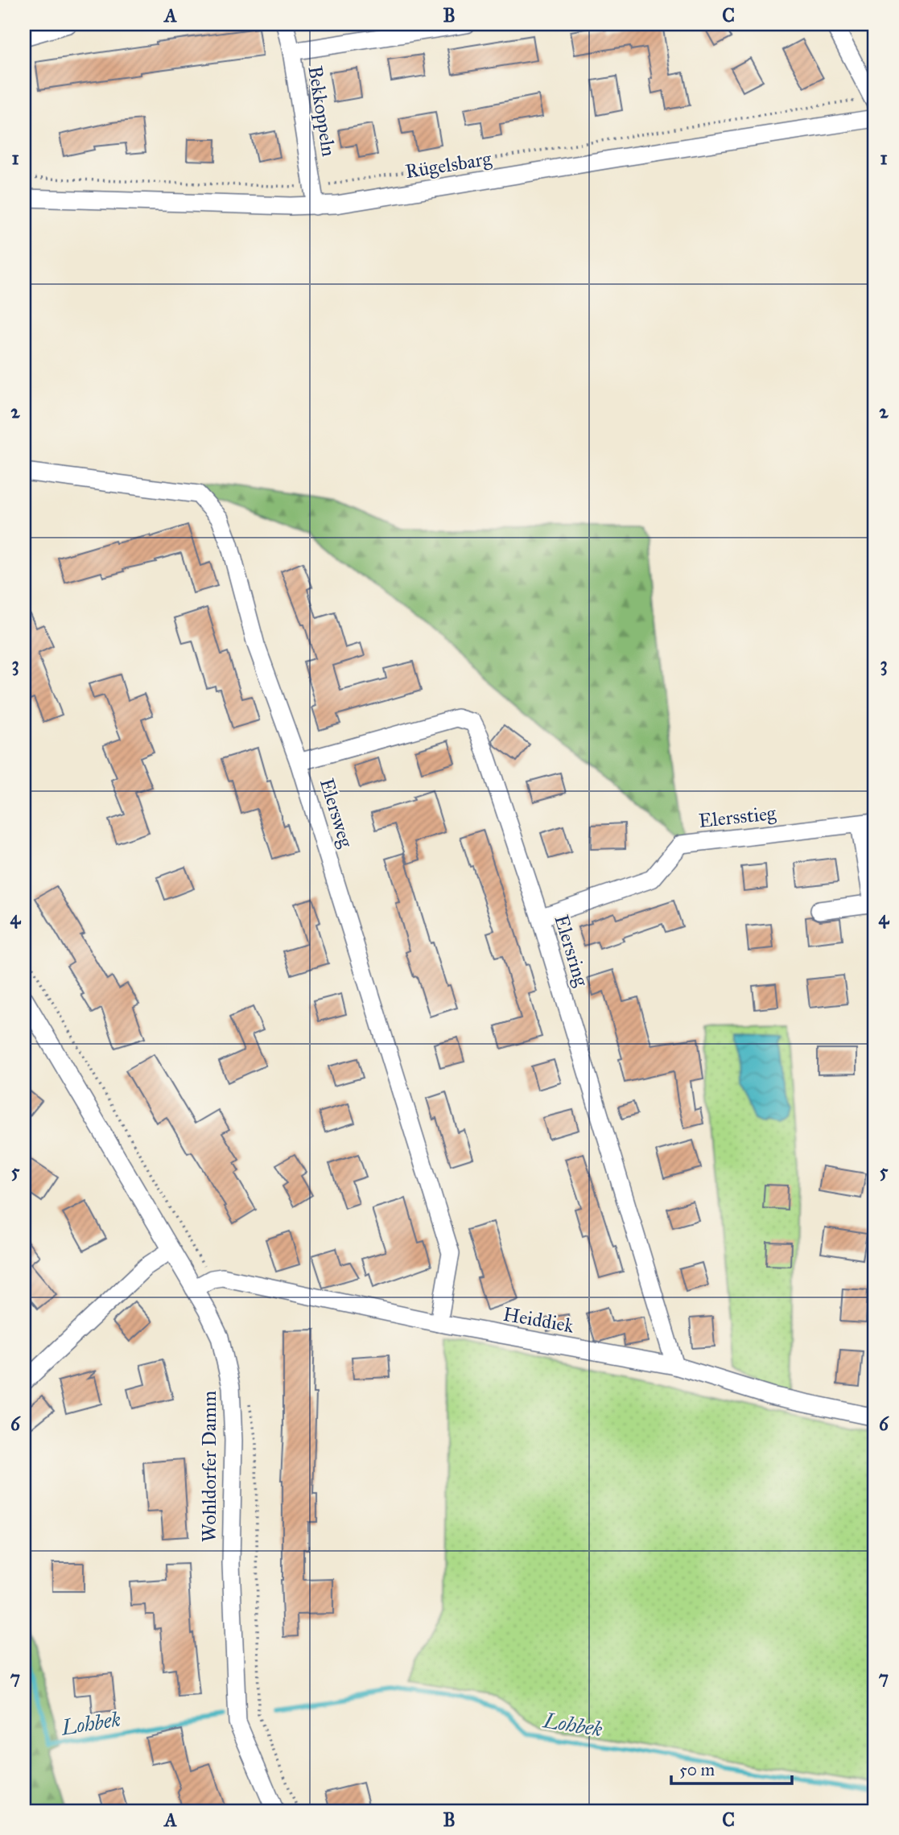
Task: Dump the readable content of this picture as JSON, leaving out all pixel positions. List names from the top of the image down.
{
  "streets": {
    "street": [
      "Bekkoppeln",
      "Rügelsbarg",
      "Elersweg",
      "Elersstieg",
      "Elersring",
      "Heiddiek",
      "Wohldorfer Damm"
    ]
  },
  "crossings": [
    ["Bekkoppeln", "Rügelsbarg"],
    ["Elersweg", "Elersring"],
    ["Elersweg", "Heiddiek"],
    ["Elersstieg", "Elersring"],
    ["Elersring", "Heiddiek"]
  ],
  "water": ["Lohbek"],
  "scale_bar": "50 m",
  "grid": {
    "columns": ["A", "B", "C"],
    "rows": [
      "1",
      "2",
      "3",
      "4",
      "5",
      "6",
      "7"
    ]
  }
}
